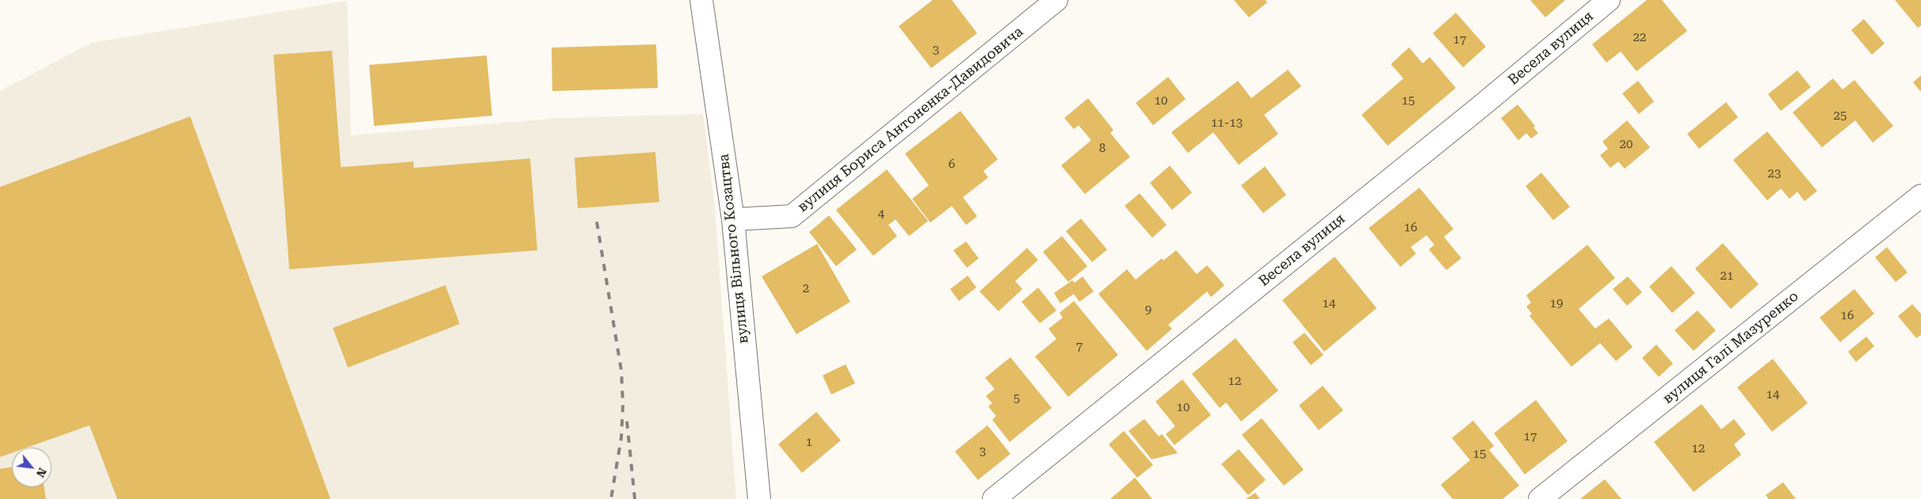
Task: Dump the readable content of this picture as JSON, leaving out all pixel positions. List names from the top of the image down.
{
  "streets": {
    "street": [
      "Весела вулиця",
      "вулиця Бориса Антоненка-Давидовича",
      "вулиця Вільного Козацтва",
      "вулиця Галі Мазуренко"
    ]
  },
  "crossings": [
    ["вулиця Бориса Антоненка-Давидовича", "вулиця Вільного Козацтва"]
  ],
  "house_numbers": [
    "22",
    "17",
    "3",
    "10",
    "15",
    "25",
    "11-13",
    "20",
    "8",
    "6",
    "23",
    "4",
    "16",
    "21",
    "2",
    "14",
    "19",
    "9",
    "16",
    "7",
    "12",
    "14",
    "5",
    "10",
    "17",
    "1",
    "12",
    "3",
    "15"
  ],
  "north": "bottom right"
}
